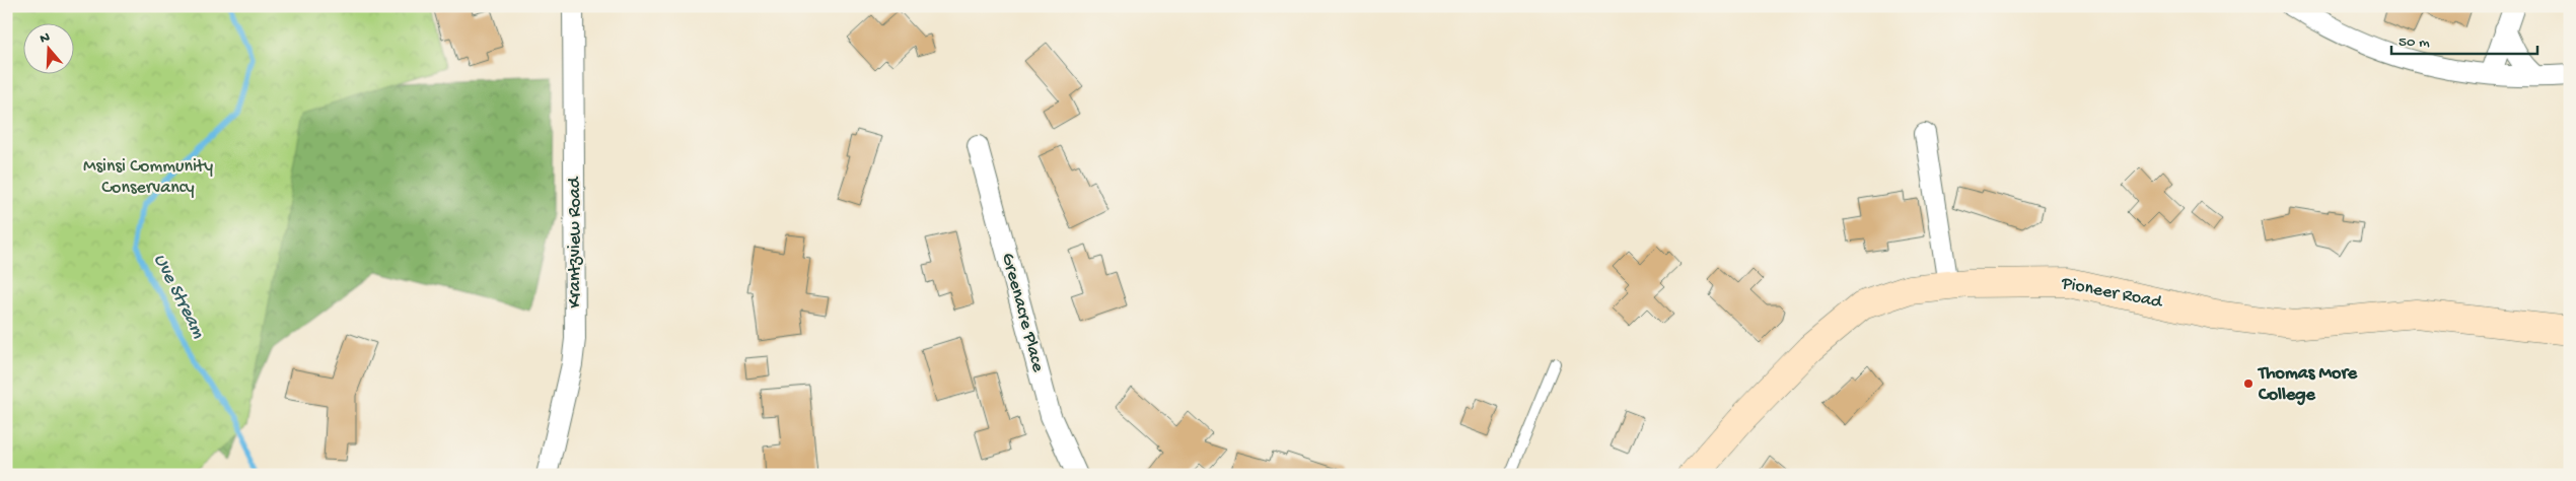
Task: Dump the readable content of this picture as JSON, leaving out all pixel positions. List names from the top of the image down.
{
  "streets": {
    "main road": ["Pioneer Road"],
    "street": ["Krantzview Road", "Greenacre Place"]
  },
  "water": ["Uve Stream"],
  "parks": ["Msinsi Community Conservancy"],
  "places": ["Thomas More College"],
  "scale_bar": "50 m",
  "north": "top"
}
